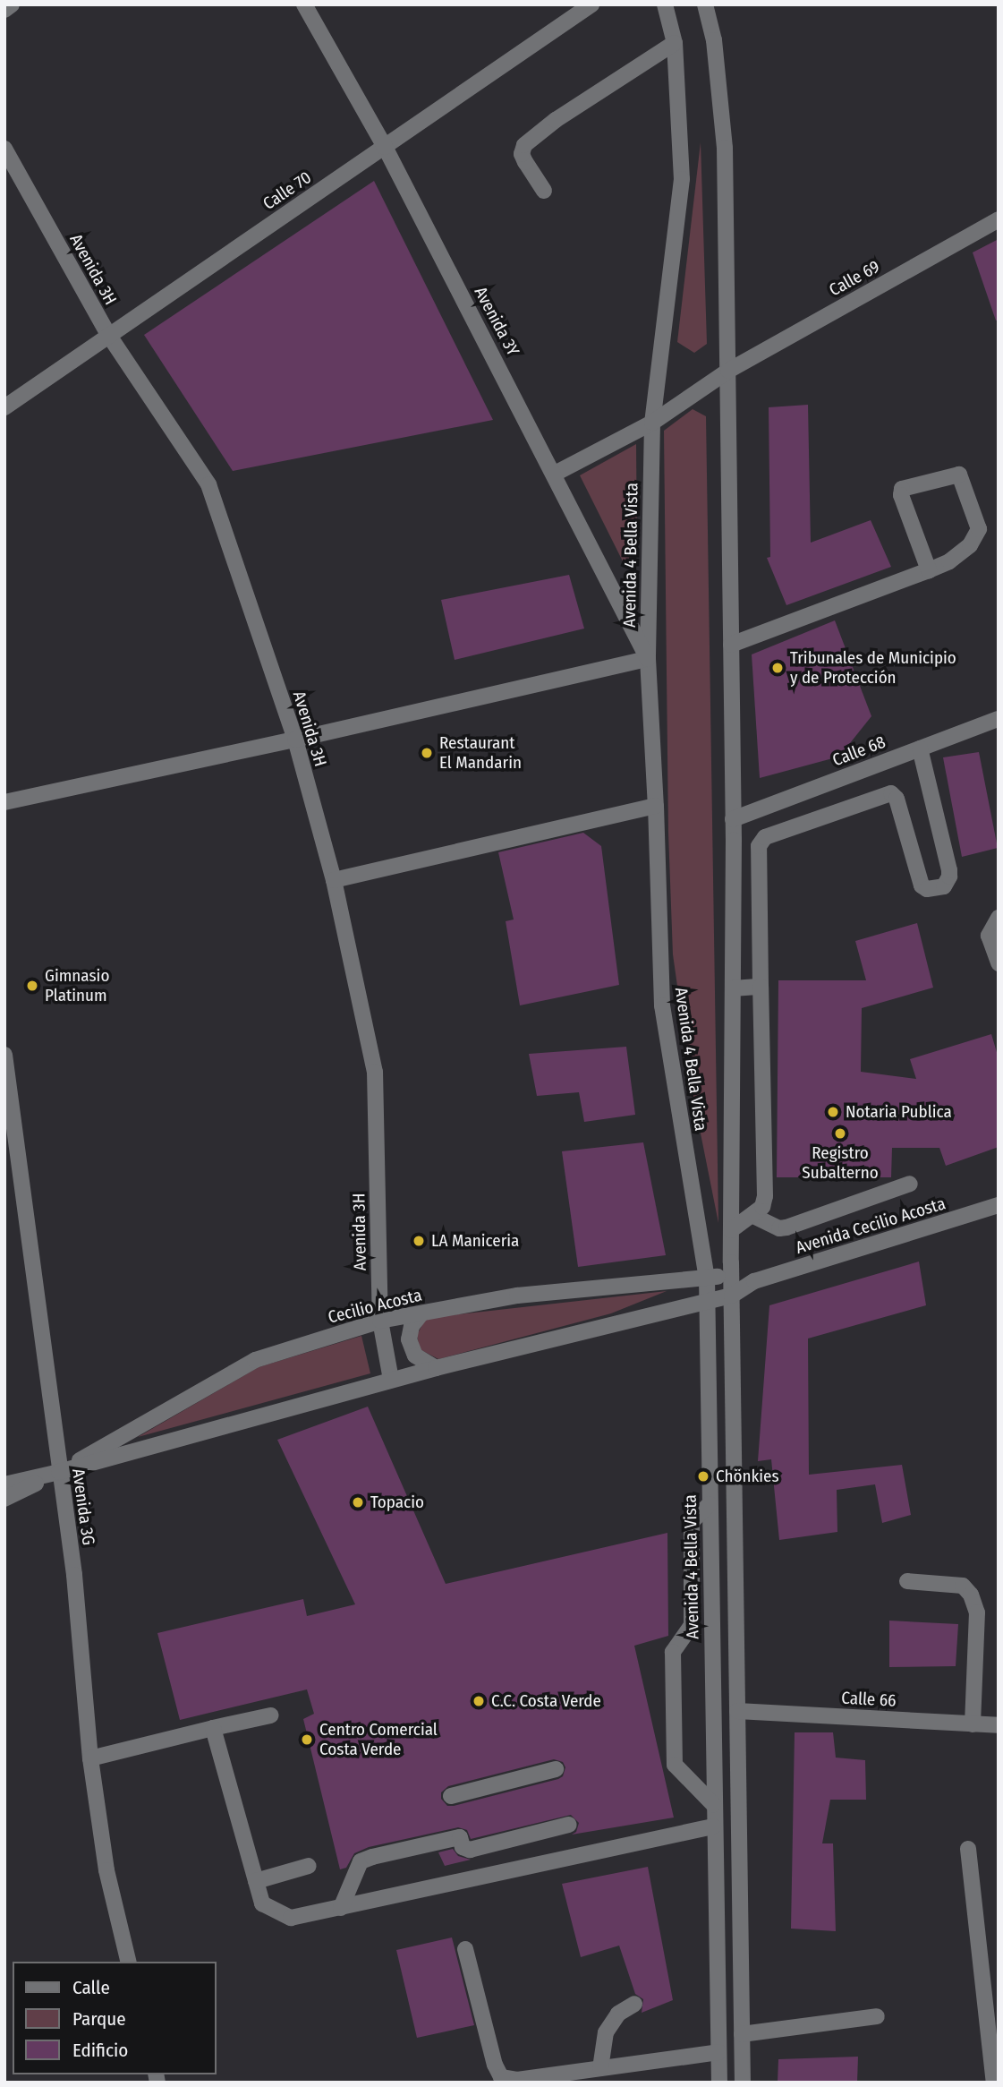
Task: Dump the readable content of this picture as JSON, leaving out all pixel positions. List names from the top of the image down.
{
  "streets": {
    "street": [
      "Calle 70",
      "Avenida 3H",
      "Calle 69",
      "Avenida 3Y",
      "Avenida 4 Bella Vista",
      "Calle 68",
      "Avenida Cecilio Acosta",
      "Cecilio Acosta",
      "Avenida 3G",
      "Calle 66"
    ]
  },
  "crossings": [
    ["Calle 70", "Avenida 3H"],
    ["Calle 70", "Avenida 3Y"],
    ["Avenida 3H", "Cecilio Acosta"],
    ["Calle 69", "Avenida 3Y"],
    ["Calle 69", "Avenida 4 Bella Vista"],
    ["Avenida 3Y", "Avenida 4 Bella Vista"],
    ["Avenida 4 Bella Vista", "Calle 68"],
    ["Avenida 4 Bella Vista", "Avenida Cecilio Acosta"],
    ["Avenida 4 Bella Vista", "Cecilio Acosta"],
    ["Avenida 4 Bella Vista", "Calle 66"],
    ["Avenida Cecilio Acosta", "Cecilio Acosta"],
    ["Cecilio Acosta", "Avenida 3G"]
  ],
  "places": [
    "Tribunales de Municipio y de Protección",
    "Restaurant El Mandarin",
    "Gimnasio Platinum",
    "Notaria Publica",
    "Registro Subalterno",
    "LA Maniceria",
    "Chönkies",
    "Topacio",
    "C.C. Costa Verde",
    "Centro Comercial Costa Verde"
  ],
  "legend": ["Calle", "Parque", "Edificio"]
}
